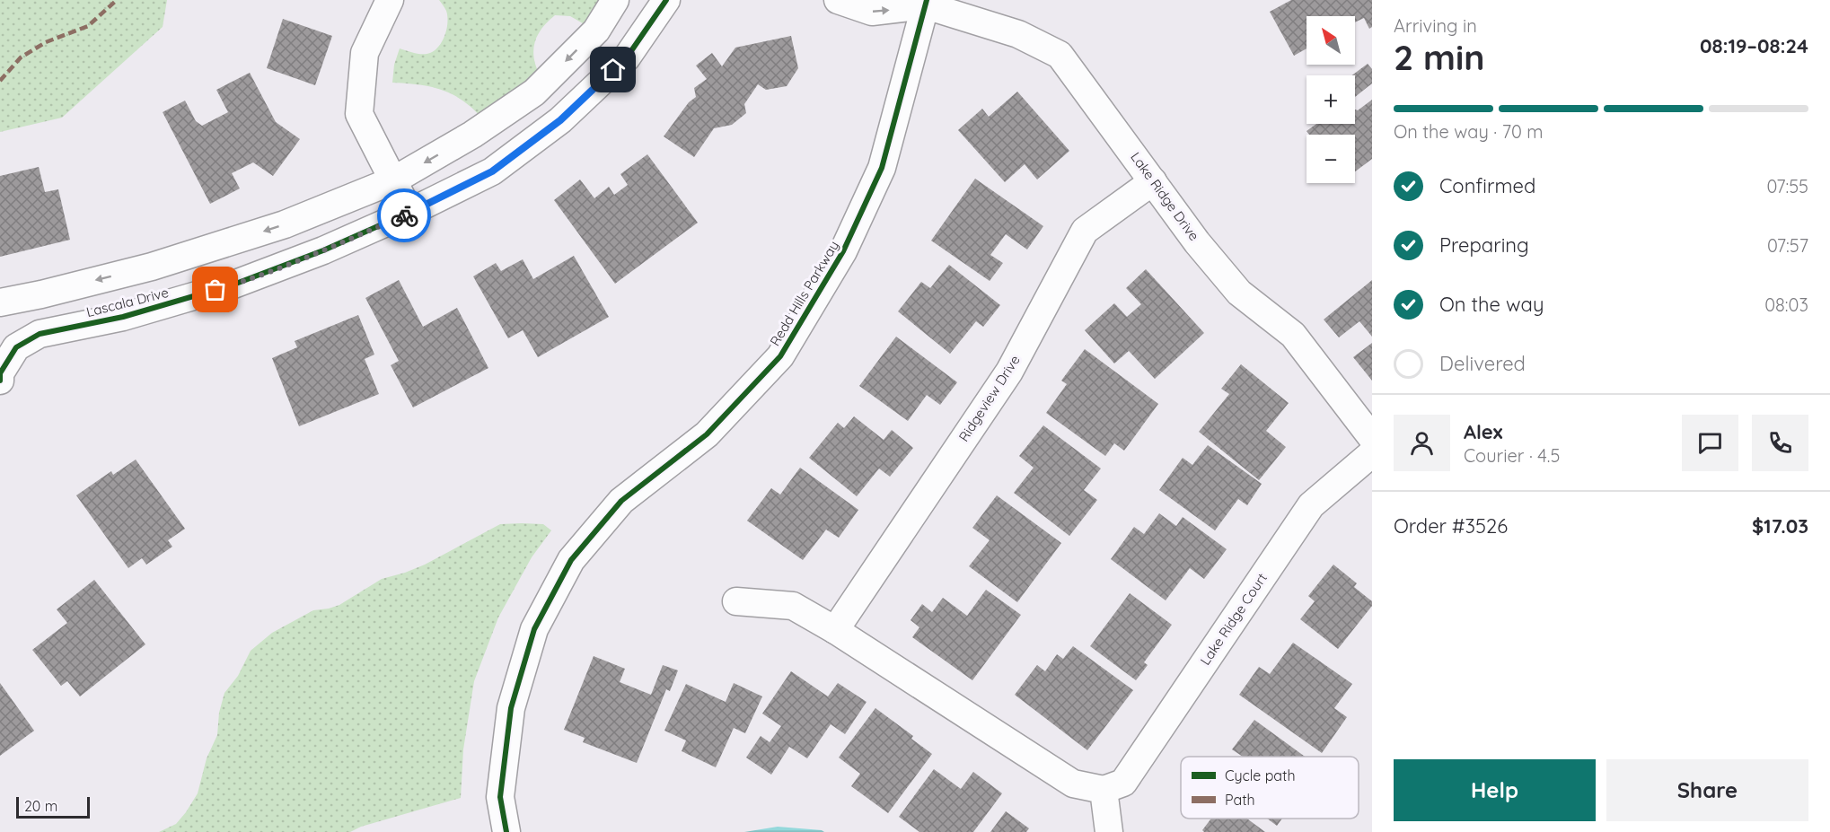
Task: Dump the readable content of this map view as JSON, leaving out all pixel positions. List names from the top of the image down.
{
  "streets": {
    "street": [
      "Lake Ridge Drive",
      "Redd Hills Parkway",
      "Lascala Drive",
      "Ridgeview Drive",
      "Lake Ridge Court"
    ]
  },
  "crossings": [
    ["Lake Ridge Drive", "Redd Hills Parkway"],
    ["Lake Ridge Drive", "Ridgeview Drive"]
  ],
  "legend": ["Cycle path", "Path"],
  "scale_bar": "20 m",
  "north": "top left",
  "page": {
    "heading": ["2 min", "Arriving in", "08:19–08:24"],
    "panel": [
      "Alex",
      "Courier · 4.5",
      "Order #3526",
      "$17.03"
    ],
    "map_buttons": ["+", "−"],
    "bar": "On the way · 70 m",
    "list": [
      ["Confirmed", "07:55"],
      ["Preparing", "07:57"],
      ["On the way", "08:03"],
      "Delivered"
    ],
    "buttons": ["Help", "Share"],
    "scale": "20 m"
  }
}
